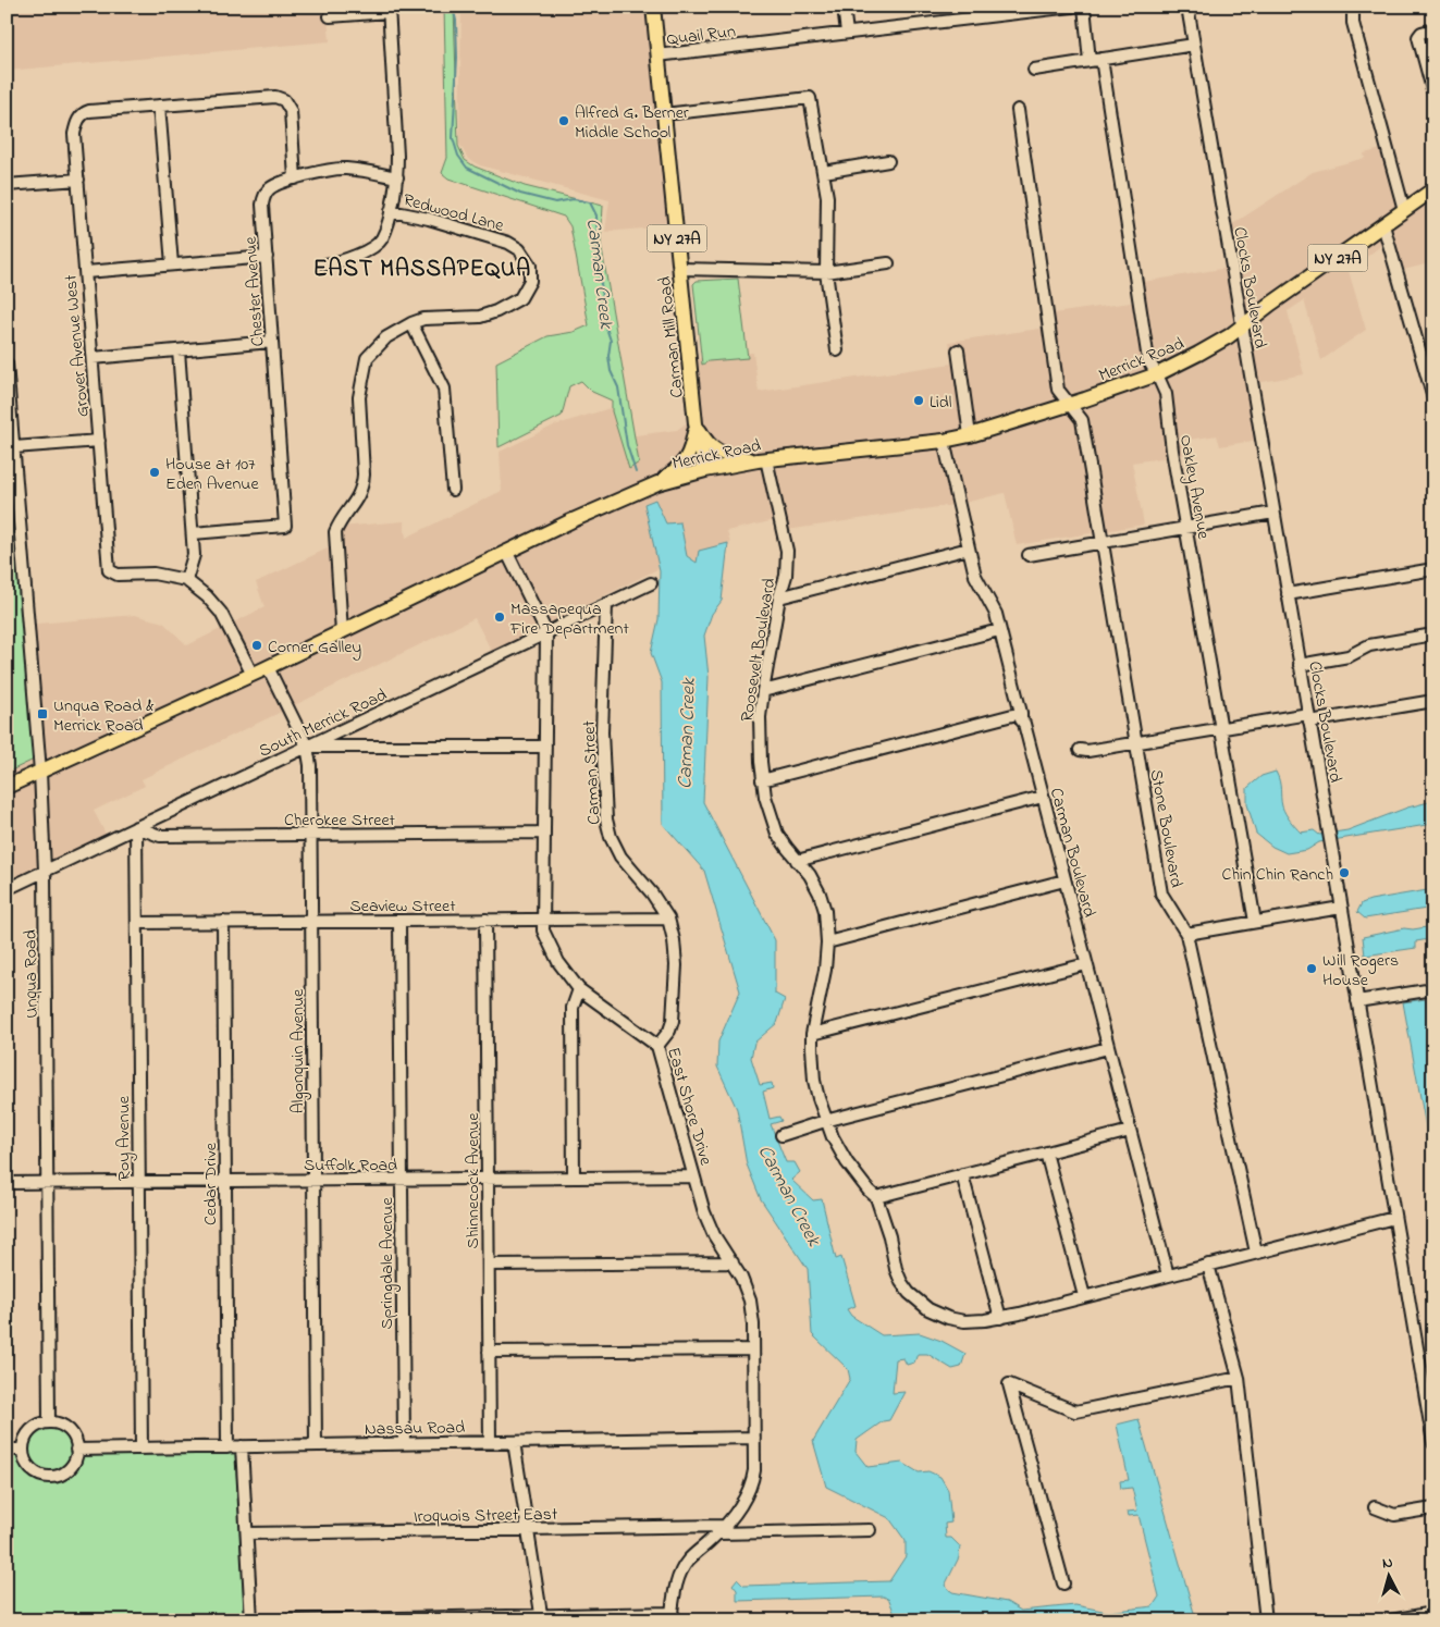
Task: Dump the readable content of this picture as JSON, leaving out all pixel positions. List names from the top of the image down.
{
  "streets": {
    "main road": ["NY 27A", "Carman Mill Road", "Merrick Road"],
    "street": [
      "Quail Run",
      "Redwood Lane",
      "Clocks Boulevard",
      "Chester Avenue",
      "Grover Avenue West",
      "Oakley Avenue",
      "Roosevelt Boulevard",
      "South Merrick Road",
      "Carman Street",
      "Cherokee Street",
      "Stone Boulevard",
      "Carman Boulevard",
      "Seaview Street",
      "Unqua Road",
      "Algonquin Avenue",
      "East Shore Drive",
      "Roy Avenue",
      "Suffolk Road",
      "Shinnecock Avenue",
      "Cedar Drive",
      "Springdale Avenue",
      "Nassau Road",
      "Iroquois Street East"
    ]
  },
  "crossings": [
    ["Quail Run", "Carman Mill Road"],
    ["Redwood Lane", "Merrick Road"],
    ["Clocks Boulevard", "Merrick Road"],
    ["Clocks Boulevard", "Roosevelt Boulevard"],
    ["Carman Mill Road", "Merrick Road"],
    ["Merrick Road", "Oakley Avenue"],
    ["Merrick Road", "Roosevelt Boulevard"],
    ["Merrick Road", "Stone Boulevard"],
    ["Merrick Road", "Carman Boulevard"],
    ["Merrick Road", "Unqua Road"],
    ["Merrick Road", "Algonquin Avenue"],
    ["Merrick Road", "East Shore Drive"],
    ["Roosevelt Boulevard", "Stone Boulevard"],
    ["Roosevelt Boulevard", "Carman Boulevard"],
    ["South Merrick Road", "Carman Street"],
    ["South Merrick Road", "Cherokee Street"],
    ["South Merrick Road", "Unqua Road"],
    ["South Merrick Road", "Algonquin Avenue"],
    ["South Merrick Road", "East Shore Drive"],
    ["South Merrick Road", "Roy Avenue"],
    ["Carman Street", "Seaview Street"],
    ["Carman Street", "East Shore Drive"],
    ["Cherokee Street", "Algonquin Avenue"],
    ["Cherokee Street", "East Shore Drive"],
    ["Cherokee Street", "Roy Avenue"],
    ["Seaview Street", "Algonquin Avenue"],
    ["Seaview Street", "East Shore Drive"],
    ["Seaview Street", "Roy Avenue"],
    ["Seaview Street", "Shinnecock Avenue"],
    ["Seaview Street", "Cedar Drive"],
    ["Seaview Street", "Springdale Avenue"],
    ["Unqua Road", "Suffolk Road"],
    ["Unqua Road", "Nassau Road"],
    ["Algonquin Avenue", "Suffolk Road"],
    ["Algonquin Avenue", "Nassau Road"],
    ["East Shore Drive", "Suffolk Road"],
    ["East Shore Drive", "Nassau Road"],
    ["East Shore Drive", "Iroquois Street East"],
    ["Roy Avenue", "Suffolk Road"],
    ["Roy Avenue", "Nassau Road"],
    ["Suffolk Road", "Shinnecock Avenue"],
    ["Suffolk Road", "Cedar Drive"],
    ["Suffolk Road", "Springdale Avenue"],
    ["Shinnecock Avenue", "Nassau Road"],
    ["Cedar Drive", "Nassau Road"],
    ["Springdale Avenue", "Nassau Road"]
  ],
  "districts": ["EAST MASSAPEQUA"],
  "water": ["Carman Creek"],
  "places": {
    "other": [
      "Alfred G. Berner Middle School",
      "Lidl",
      "House at 107 Eden Avenue",
      "Massapequa Fire Department",
      "Corner Galley",
      "Chin Chin Ranch",
      "Will Rogers House"
    ],
    "transit": ["Unqua Road & Merrick Road"]
  },
  "north": "top"
}
